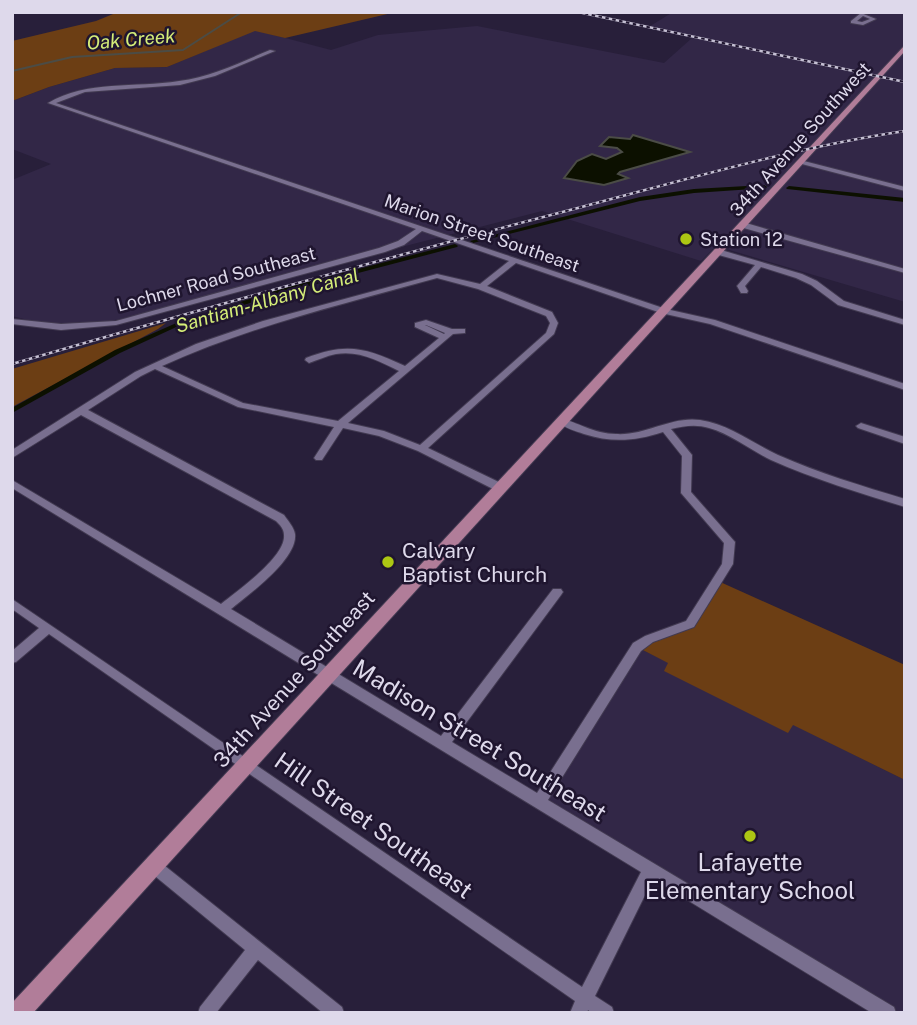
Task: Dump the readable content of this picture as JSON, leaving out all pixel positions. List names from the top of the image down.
{
  "streets": {
    "main road": ["34th Avenue Southwest", "34th Avenue Southeast"],
    "street": [
      "Marion Street Southeast",
      "Lochner Road Southeast",
      "Madison Street Southeast",
      "Hill Street Southeast"
    ]
  },
  "crossings": [
    ["34th Avenue Southwest", "34th Avenue Southeast"],
    ["Marion Street Southeast", "Lochner Road Southeast"],
    ["Marion Street Southeast", "34th Avenue Southeast"],
    ["34th Avenue Southeast", "Madison Street Southeast"],
    ["34th Avenue Southeast", "Hill Street Southeast"]
  ],
  "water": ["Oak Creek", "Santiam-Albany Canal"],
  "places": ["Station 12", "Calvary Baptist Church", "Lafayette Elementary School"]
}
